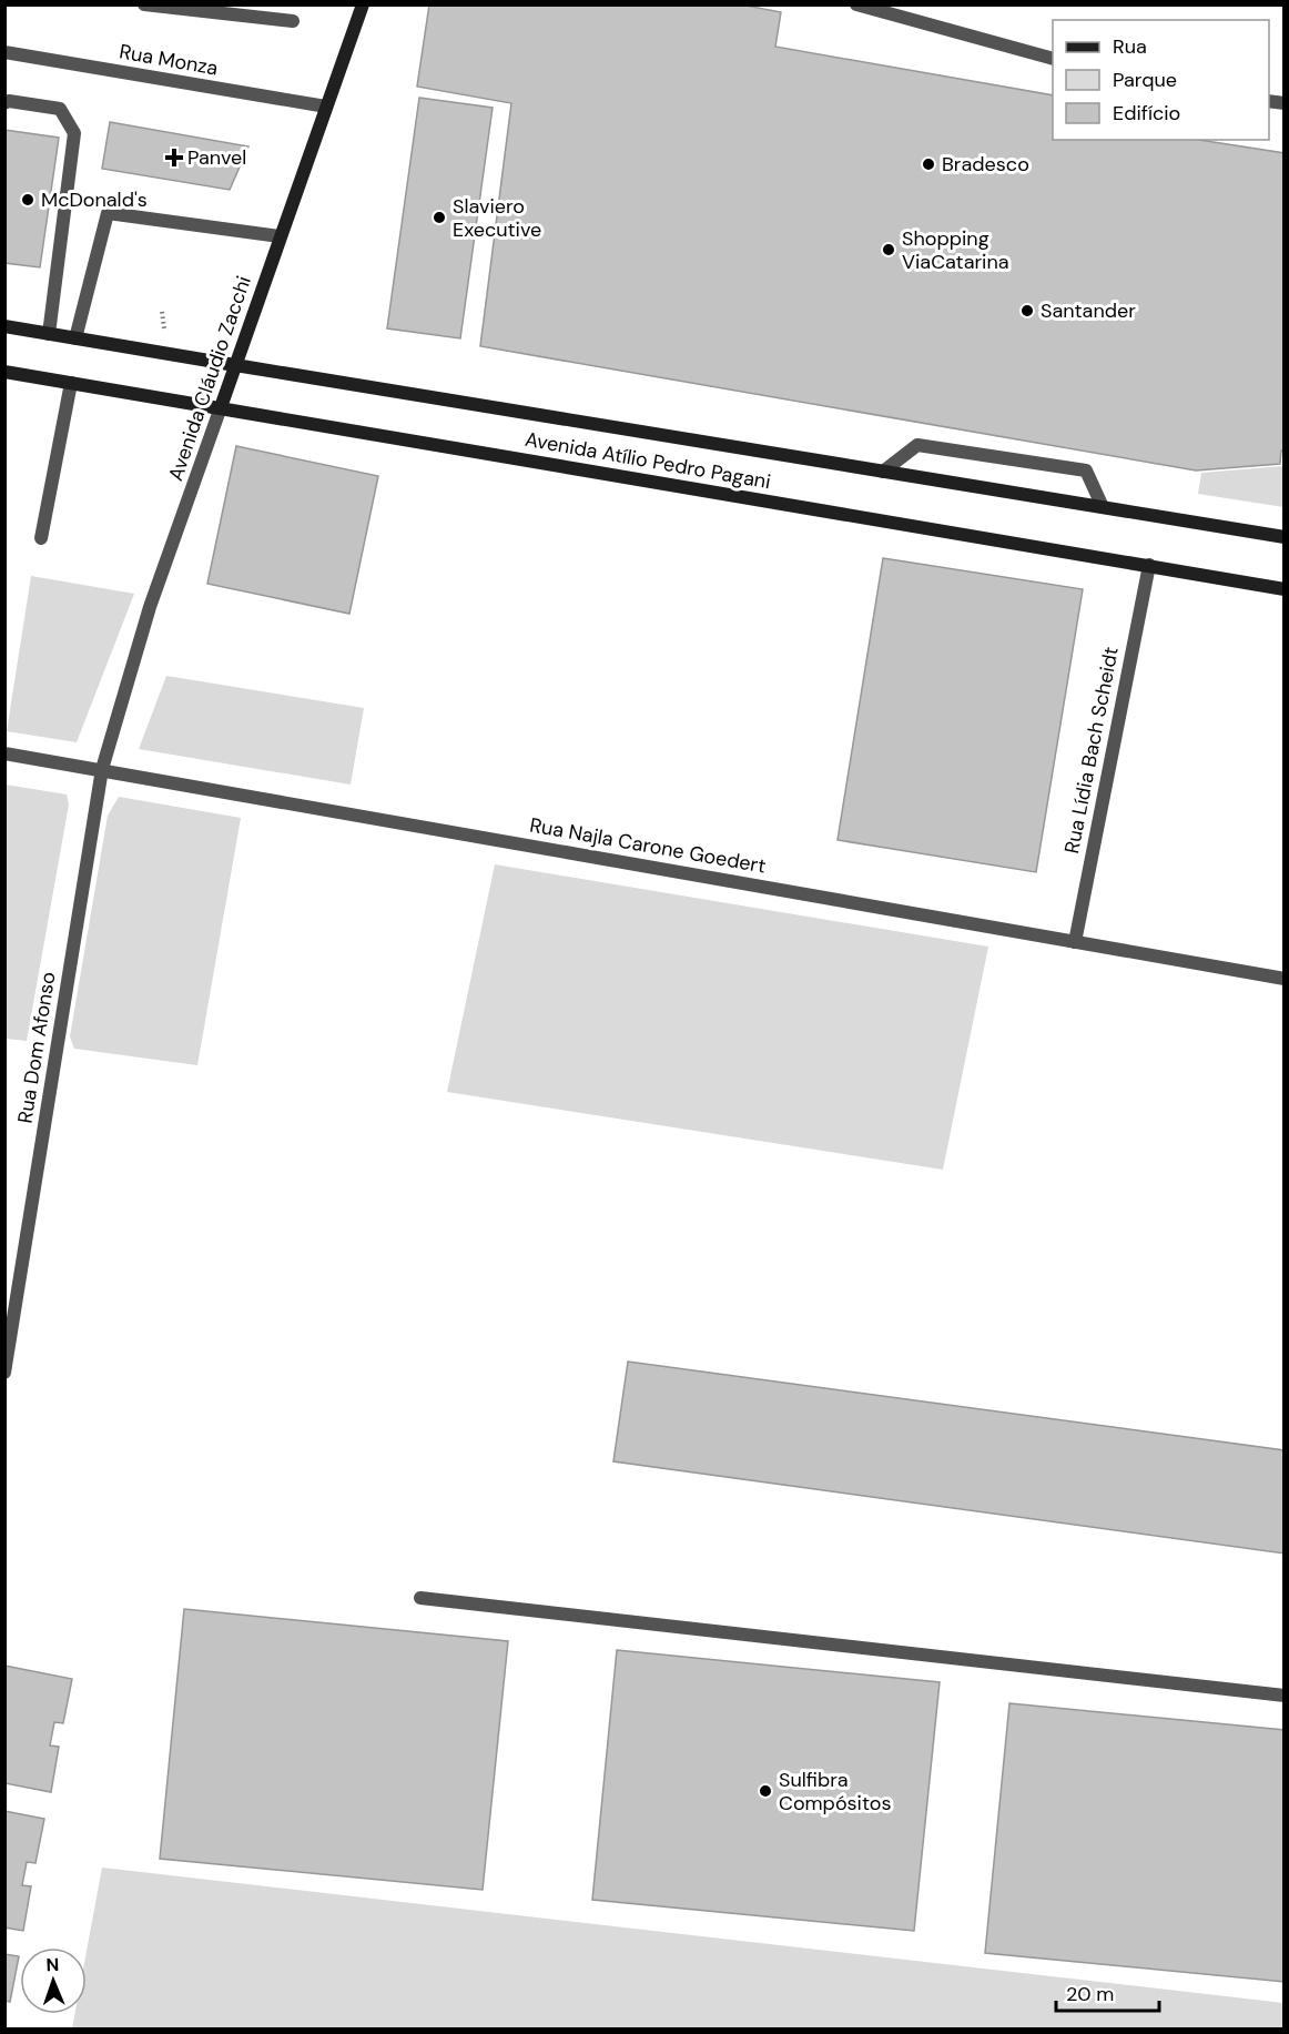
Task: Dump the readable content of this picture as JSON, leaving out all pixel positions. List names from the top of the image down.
{
  "streets": {
    "main road": ["Avenida Cláudio Zacchi", "Avenida Atílio Pedro Pagani"],
    "street": [
      "Rua Monza",
      "Rua Lídia Bach Scheidt",
      "Rua Najla Carone Goedert",
      "Rua Dom Afonso"
    ]
  },
  "crossings": [
    ["Rua Monza", "Avenida Cláudio Zacchi"],
    ["Avenida Cláudio Zacchi", "Avenida Atílio Pedro Pagani"],
    ["Avenida Cláudio Zacchi", "Rua Najla Carone Goedert"],
    ["Avenida Cláudio Zacchi", "Rua Dom Afonso"],
    ["Avenida Atílio Pedro Pagani", "Rua Lídia Bach Scheidt"],
    ["Rua Lídia Bach Scheidt", "Rua Najla Carone Goedert"],
    ["Rua Najla Carone Goedert", "Rua Dom Afonso"]
  ],
  "places": {
    "health": ["Panvel"],
    "other": [
      "Bradesco",
      "McDonald's",
      "Slaviero Executive",
      "Shopping ViaCatarina",
      "Santander",
      "Sulfibra Compósitos"
    ]
  },
  "legend": ["Rua", "Parque", "Edifício"],
  "scale_bar": "20 m",
  "north": "top"
}
